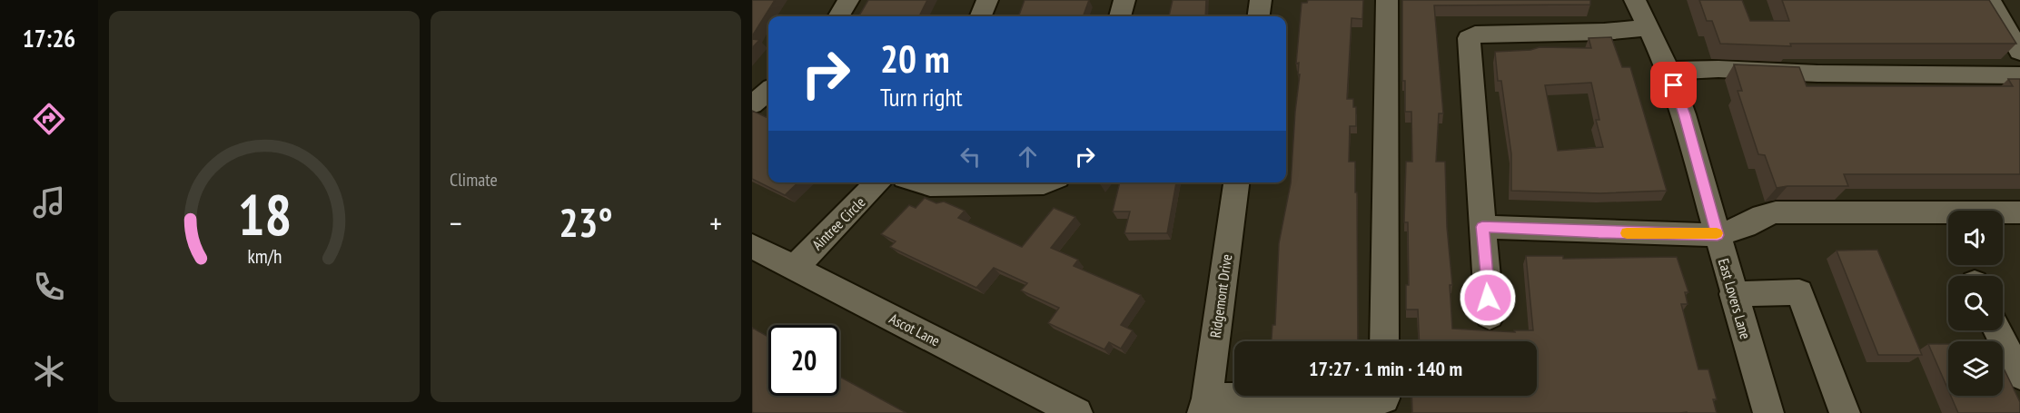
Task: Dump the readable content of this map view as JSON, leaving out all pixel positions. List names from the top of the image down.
{
  "streets": {
    "street": [
      "Aintree Circle",
      "Ridgemont Drive",
      "East Lovers Lane",
      "Ascot Lane"
    ]
  },
  "crossings": [
    ["Aintree Circle", "Ascot Lane"]
  ],
  "page": {
    "tabs": "17:26",
    "tile": "Climate",
    "turn": ["20 m", "Turn right"],
    "heat": ["−", "23°", "+"],
    "limit": "20",
    "trip": "17:27 · 1 min · 140 m",
    "gauge": ["18", "km/h"]
  }
}
